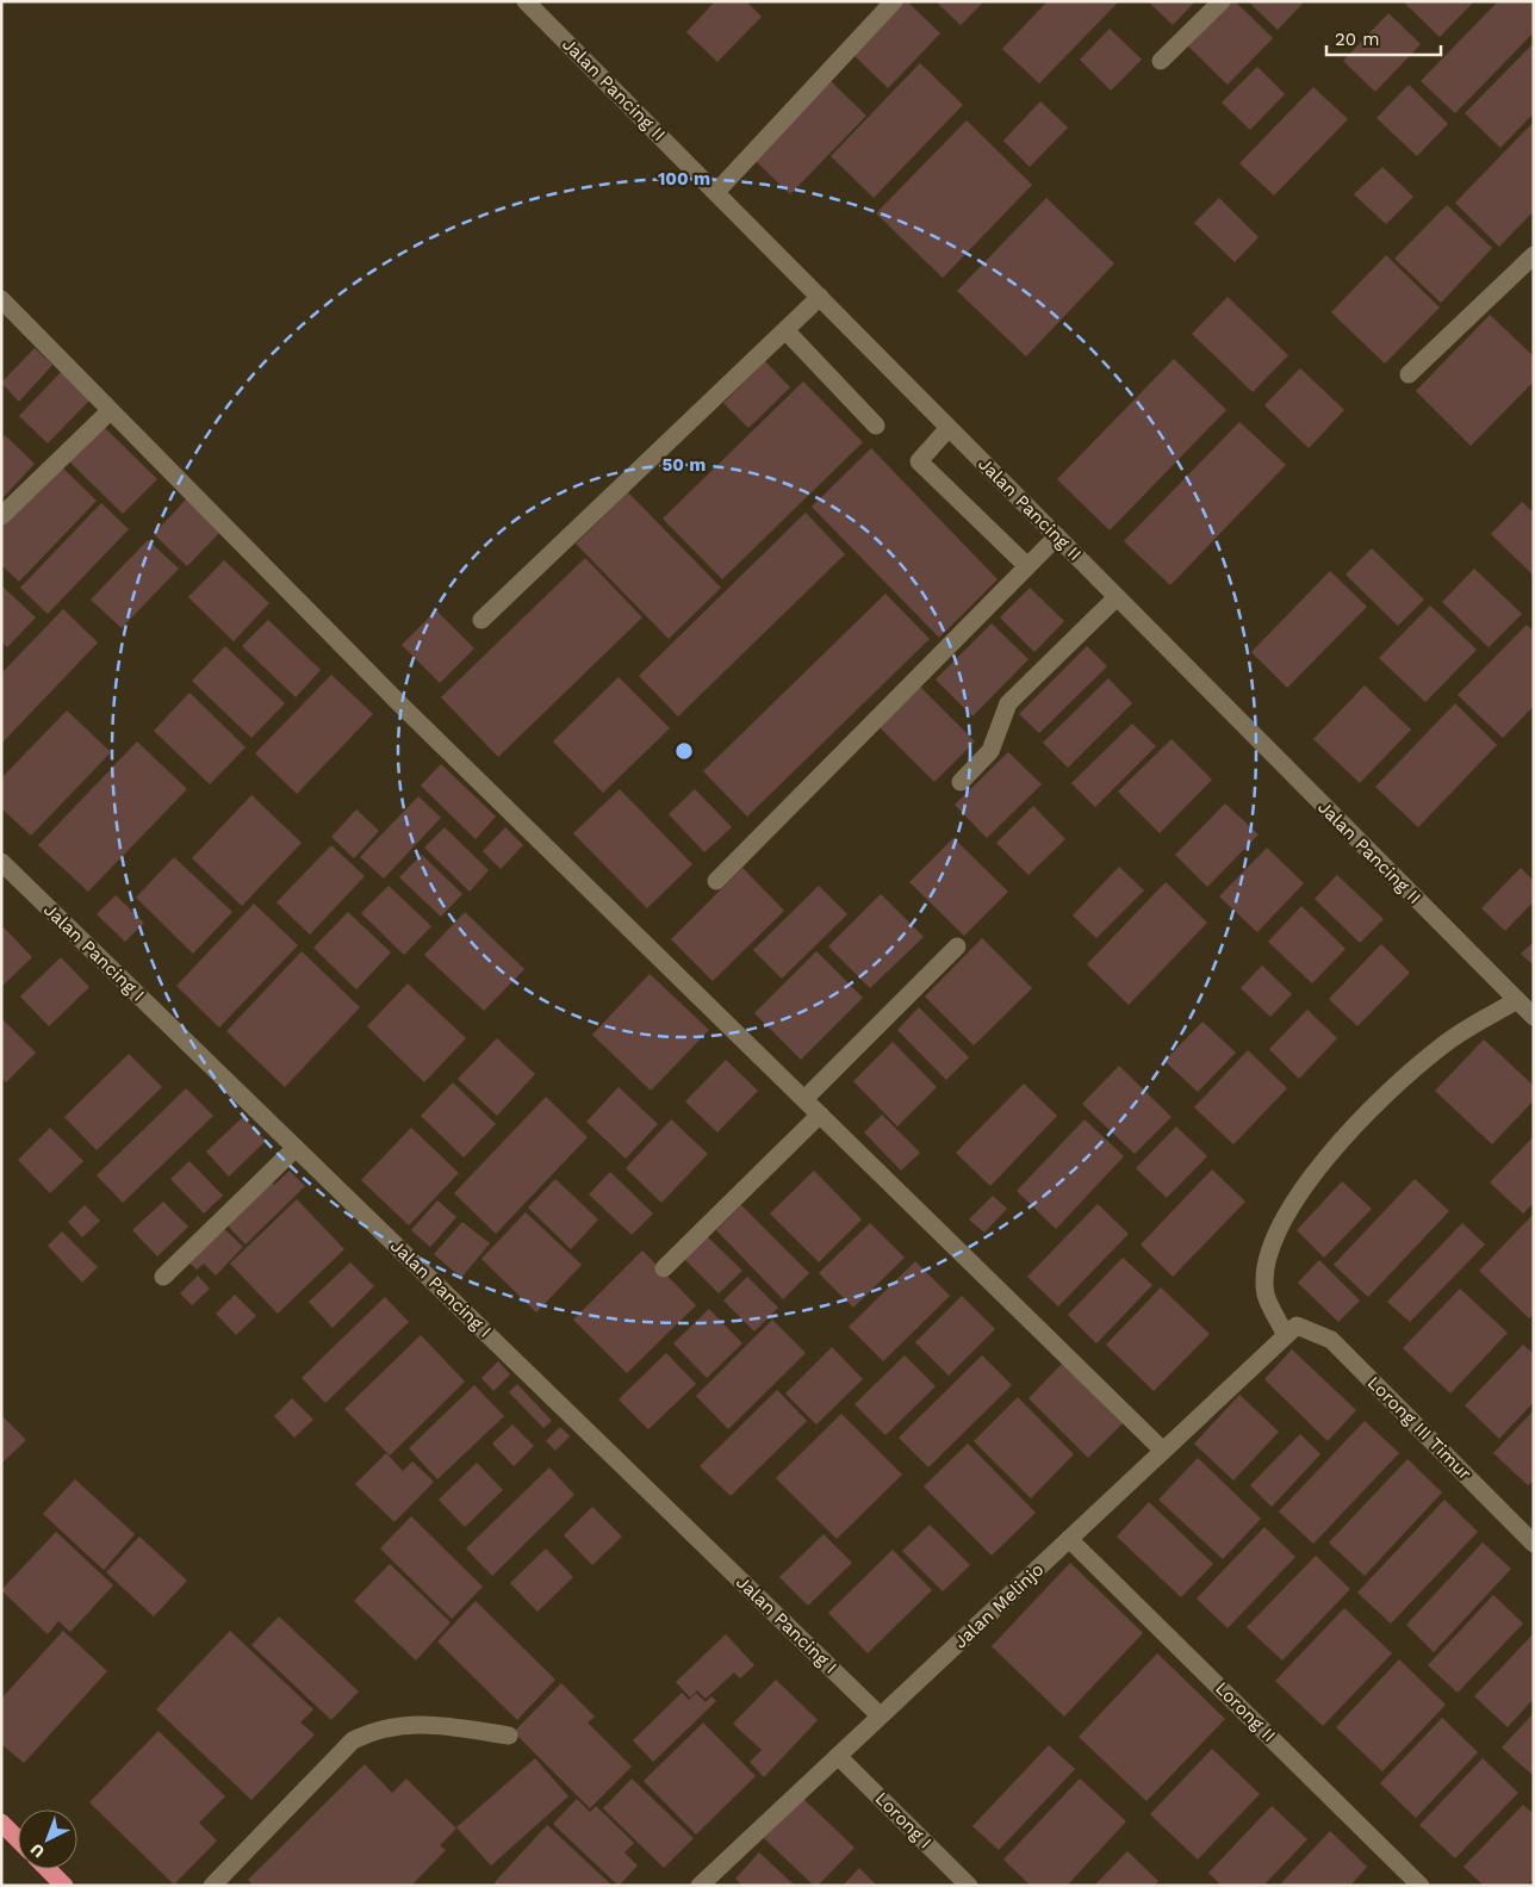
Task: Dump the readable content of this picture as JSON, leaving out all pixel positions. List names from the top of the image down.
{
  "streets": {
    "street": [
      "Jalan Pancing II",
      "Jalan Pancing I",
      "Lorong III Timur",
      "Jalan Melinjo",
      "Lorong II",
      "Lorong I"
    ]
  },
  "crossings": [
    ["Jalan Pancing I", "Jalan Melinjo"],
    ["Lorong III Timur", "Jalan Melinjo"],
    ["Jalan Melinjo", "Lorong II"],
    ["Jalan Melinjo", "Lorong I"]
  ],
  "scale_bar": "20 m",
  "north": "bottom left",
  "rings": ["100 m", "50 m"]
}
